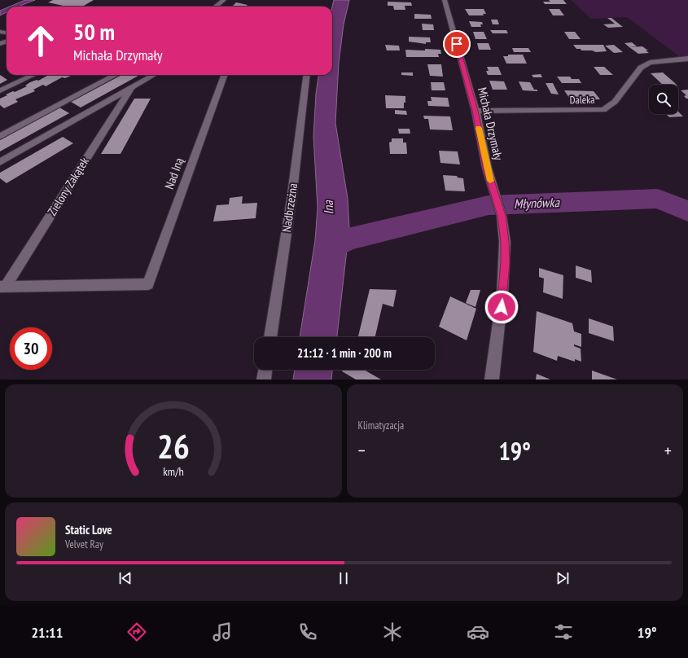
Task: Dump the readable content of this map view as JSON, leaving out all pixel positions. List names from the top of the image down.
{
  "streets": {
    "street": [
      "Daleka",
      "Michała Drzymały",
      "Nad Iną",
      "Zielony Zakątek",
      "Nadbrzeżna"
    ]
  },
  "crossings": [
    ["Daleka", "Michała Drzymały"],
    ["Nad Iną", "Zielony Zakątek"]
  ],
  "water": ["Młynówka", "Ina"],
  "page": {
    "turn": ["50 m", "Michała Drzymały"],
    "limit": "30",
    "trip": "21:12 · 1 min · 200 m",
    "tile": "Klimatyzacja",
    "heat": ["−", "19°", "+"],
    "song": ["Static Love", "Velvet Ray"],
    "tabs": ["21:11", "19°"],
    "gauge": ["26", "km/h"]
  }
}
